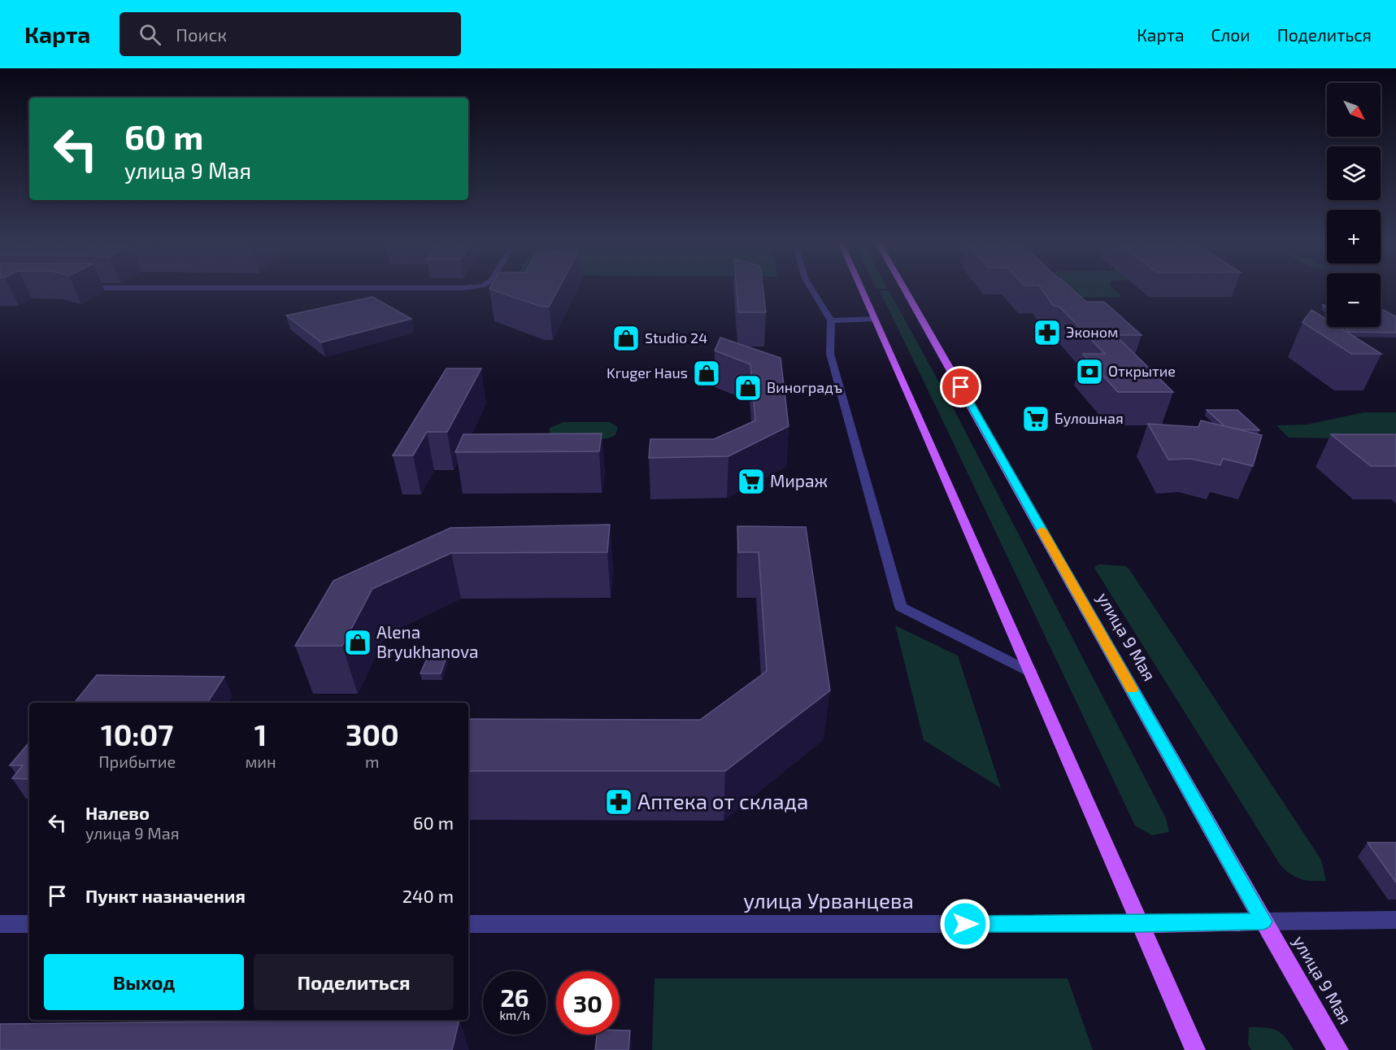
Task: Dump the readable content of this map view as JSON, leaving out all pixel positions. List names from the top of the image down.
{
  "streets": {
    "main road": ["улица 9 Мая", "улица Урванцева"]
  },
  "crossings": [
    ["улица 9 Мая", "улица Урванцева"]
  ],
  "places": {
    "pharmacy": ["Эконом", "Аптека от склада"],
    "shop": [
      "Studio 24",
      "Kruger Haus",
      "Виноградъ",
      "Alena Bryukhanova"
    ],
    "bank": ["Открытие"],
    "supermarket": ["Булошная", "Мираж"]
  },
  "north": "bottom right",
  "page": {
    "header": "Карта",
    "search": "Поиск",
    "nav": ["Карта", "Слои", "Поделиться"],
    "map_buttons": ["+", "−"],
    "turn": ["60 m", "улица 9 Мая"],
    "eta": [
      "10:07",
      "Прибытие",
      "1",
      "мин",
      "300",
      "m"
    ],
    "list": [
      {
        "name": "Налево",
        "note": "улица 9 Мая",
        "value": "60 m"
      },
      {
        "name": "Пункт назначения",
        "value": "240 m"
      }
    ],
    "buttons": ["Выход", "Поделиться"],
    "speed": "26 km/h",
    "limit": "30"
  }
}
